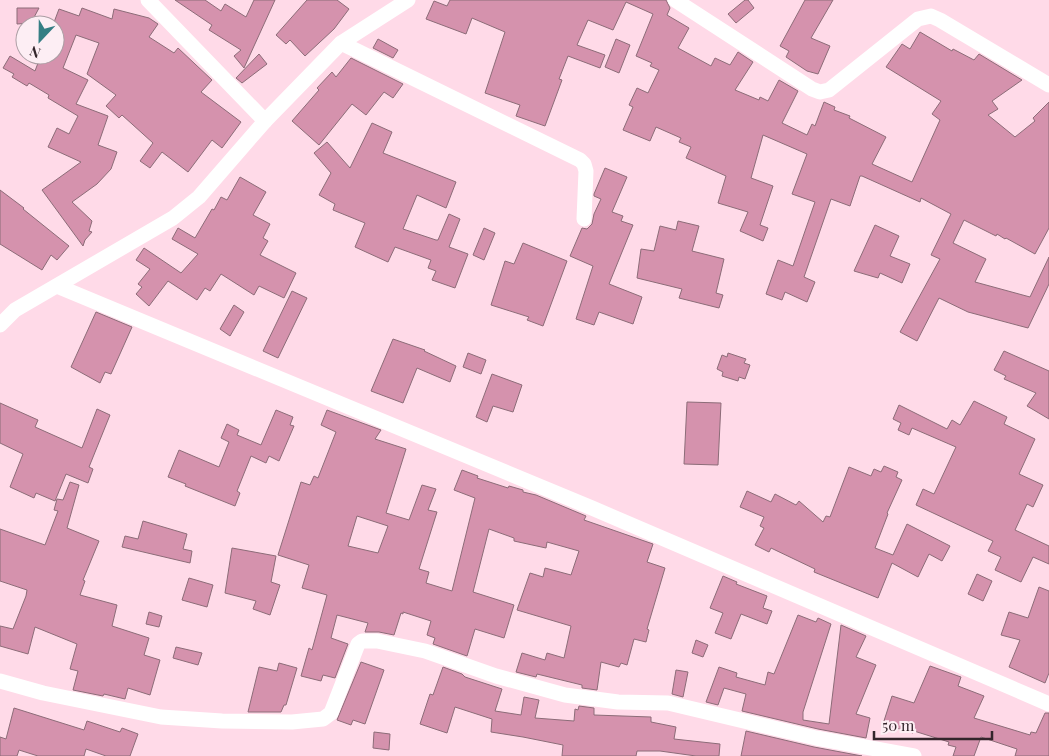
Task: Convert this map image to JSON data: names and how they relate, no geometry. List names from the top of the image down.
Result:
{
  "scale_bar": "50 m",
  "north": "bottom"
}
